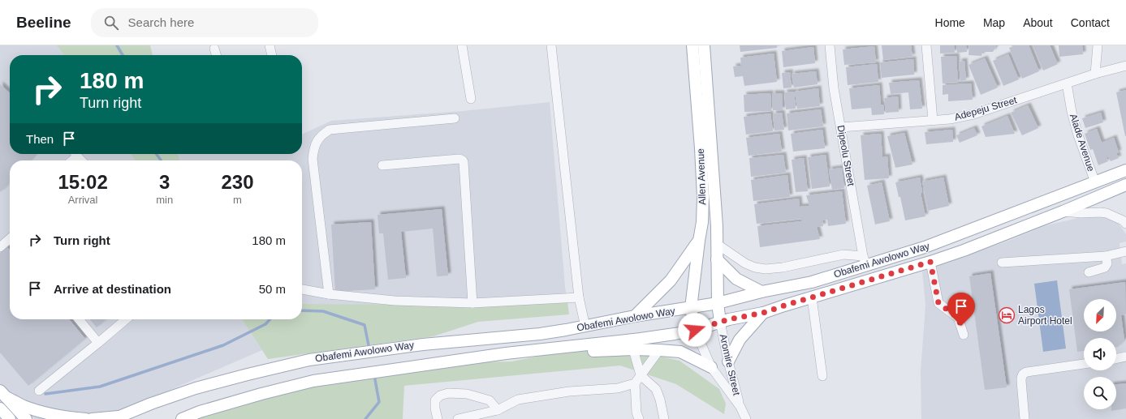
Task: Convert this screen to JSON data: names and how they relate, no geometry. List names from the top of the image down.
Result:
{
  "streets": {
    "main road": ["Allen Avenue", "Obafemi Awolowo Way"],
    "street": [
      "Adepeju Street",
      "Alade Avenue",
      "Dipeolu Street",
      "Aromire Street"
    ]
  },
  "crossings": [
    ["Adepeju Street", "Alade Avenue"],
    ["Adepeju Street", "Dipeolu Street"],
    ["Alade Avenue", "Obafemi Awolowo Way"],
    ["Dipeolu Street", "Obafemi Awolowo Way"],
    ["Allen Avenue", "Obafemi Awolowo Way"],
    ["Allen Avenue", "Aromire Street"],
    ["Obafemi Awolowo Way", "Aromire Street"]
  ],
  "places": {
    "hotel": ["Lagos Airport Hotel"]
  },
  "north": "bottom left",
  "page": {
    "header": "Beeline",
    "search": "Search here",
    "nav": [
      "Home",
      "Map",
      "About",
      "Contact"
    ],
    "turn": ["180 m", "Turn right"],
    "then": "Then",
    "eta": [
      "15:02",
      "Arrival",
      "3",
      "min",
      "230",
      "m"
    ],
    "list": [
      {
        "name": "Turn right",
        "value": "180 m"
      },
      {
        "name": "Arrive at destination",
        "value": "50 m"
      }
    ]
  }
}
